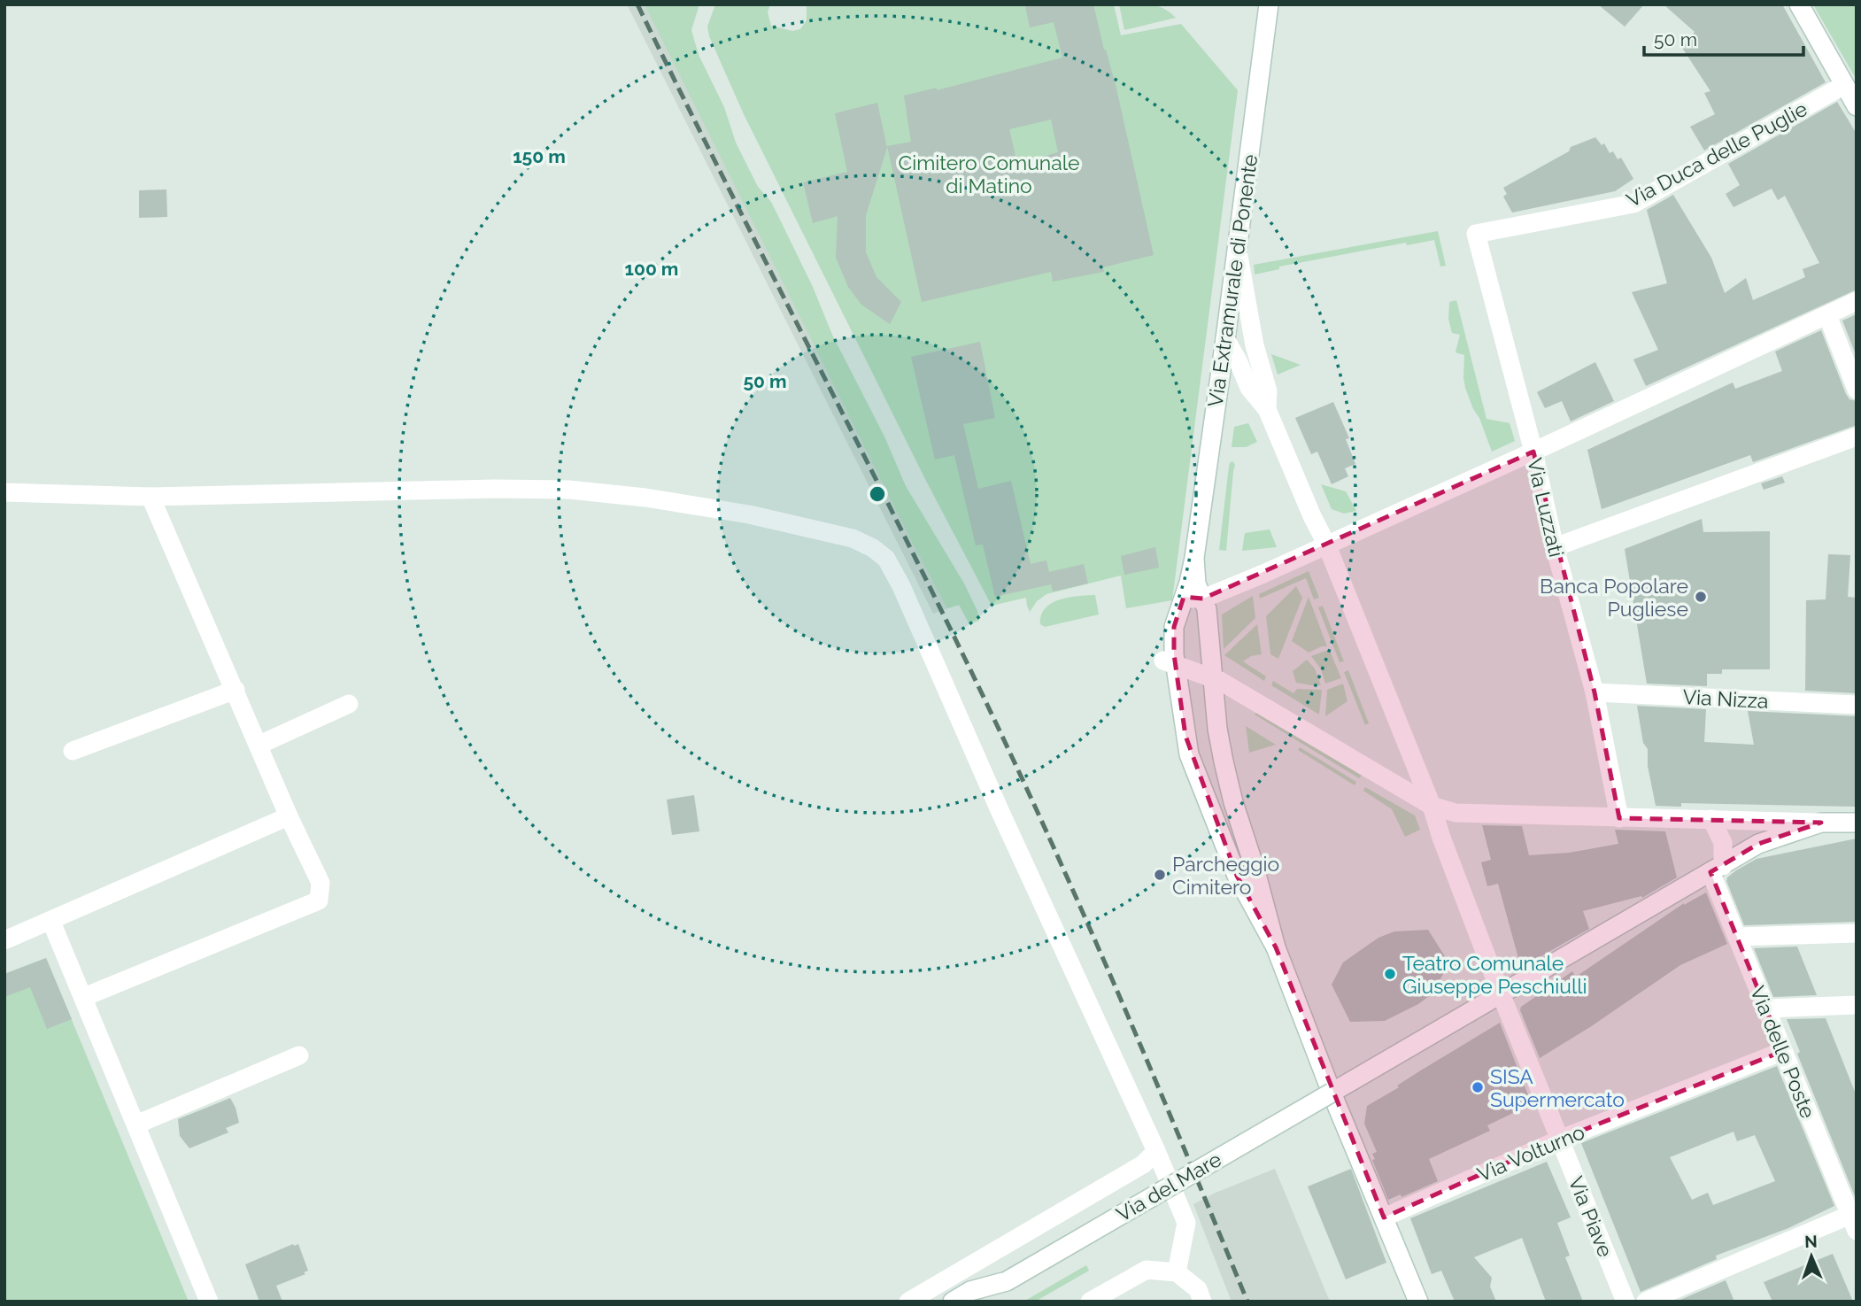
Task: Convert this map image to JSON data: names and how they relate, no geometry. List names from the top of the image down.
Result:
{
  "streets": {
    "street": [
      "Via Duca delle Puglie",
      "Via Extramurale di Ponente",
      "Via Luzzati",
      "Via Nizza",
      "Via delle Poste",
      "Via Volturno",
      "Via del Mare",
      "Via Piave"
    ]
  },
  "crossings": [
    ["Via Duca delle Puglie", "Via Luzzati"],
    ["Via Extramurale di Ponente", "Via Volturno"],
    ["Via Extramurale di Ponente", "Via del Mare"],
    ["Via Luzzati", "Via Nizza"],
    ["Via delle Poste", "Via Volturno"],
    ["Via delle Poste", "Via del Mare"],
    ["Via Volturno", "Via Piave"],
    ["Via del Mare", "Via Piave"]
  ],
  "parks": ["Cimitero Comunale di Matino"],
  "places": [
    "Banca Popolare Pugliese",
    "Parcheggio Cimitero",
    "Teatro Comunale Giuseppe Peschiulli",
    "SISA Supermercato"
  ],
  "scale_bar": "50 m",
  "north": "top",
  "rings": ["150 m", "100 m", "50 m"]
}
